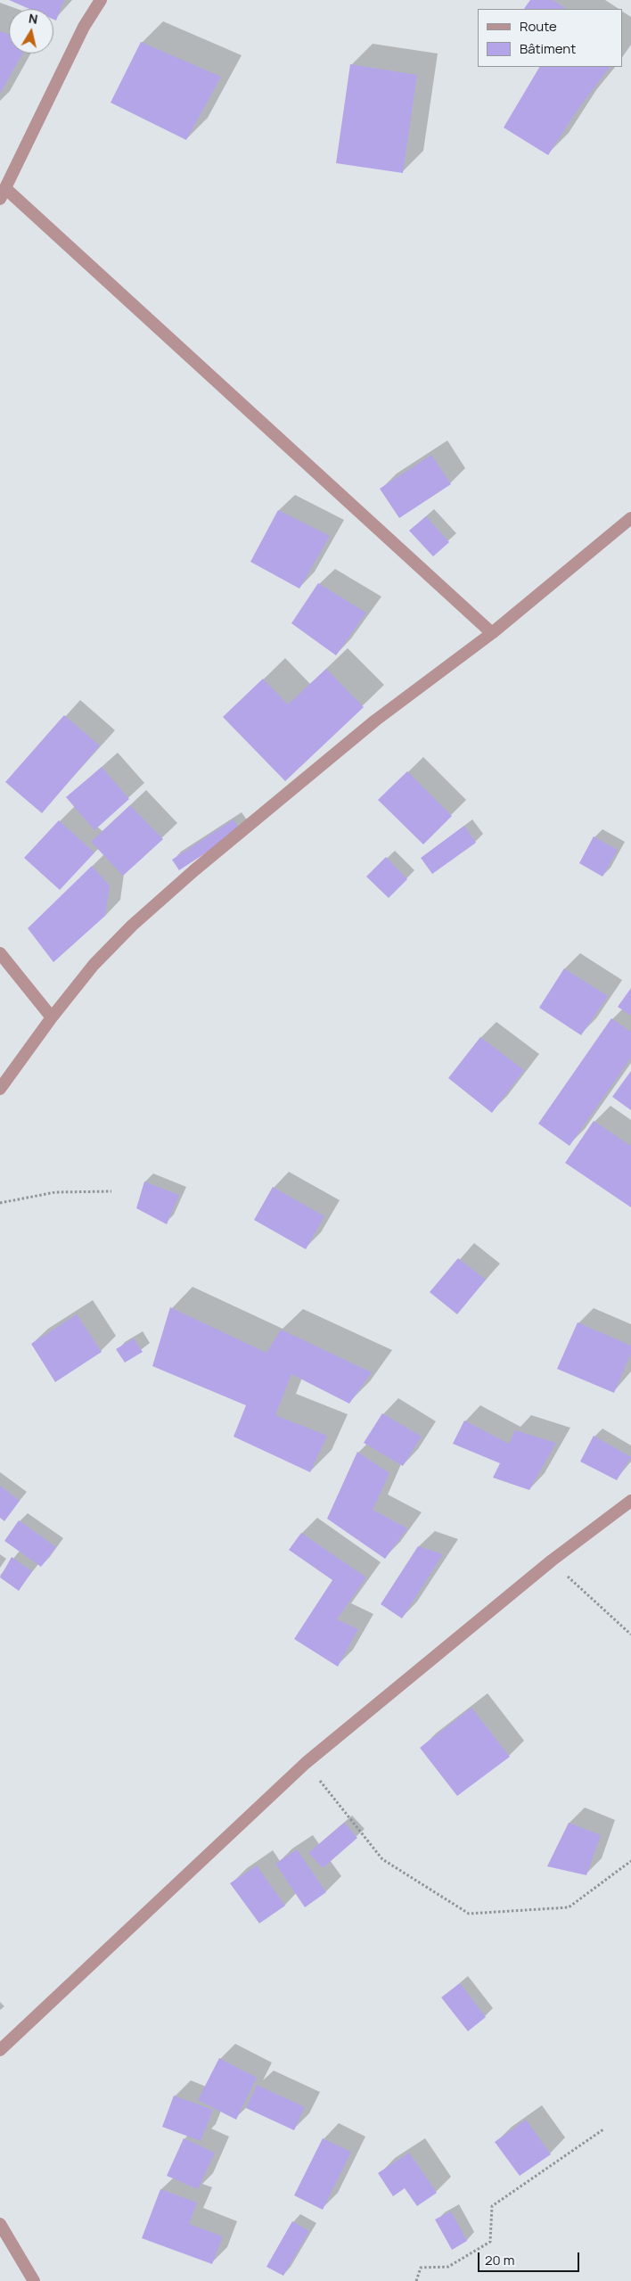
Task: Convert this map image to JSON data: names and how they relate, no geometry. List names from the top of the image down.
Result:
{
  "legend": ["Route", "Bâtiment"],
  "scale_bar": "20 m",
  "north": "top"
}
